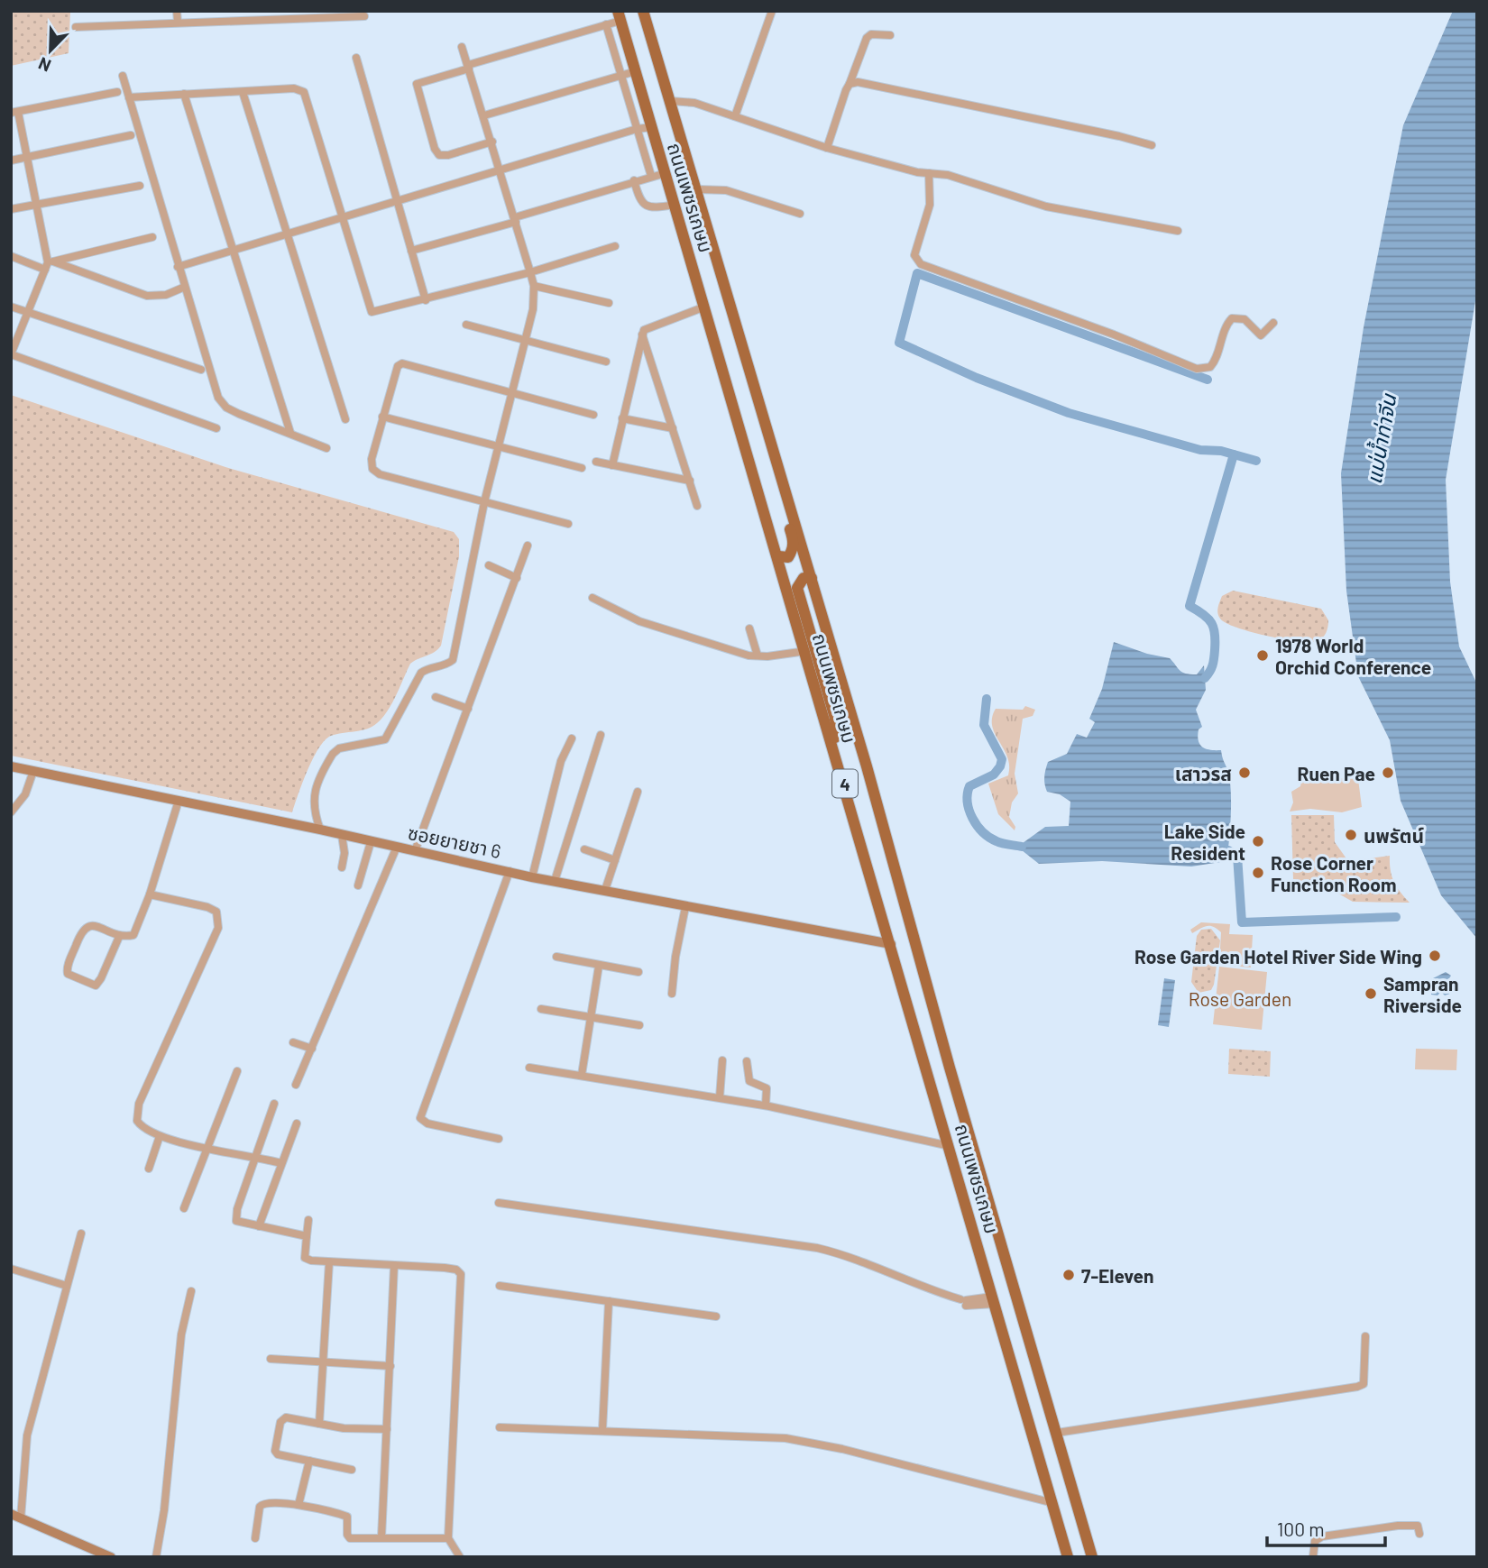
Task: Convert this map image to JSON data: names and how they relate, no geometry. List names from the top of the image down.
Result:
{
  "streets": {
    "main road": ["ถนนเพชรเกษม", "4"],
    "street": ["ซอยยายชา 6"]
  },
  "crossings": [
    ["ถนนเพชรเกษม", "ซอยยายชา 6"]
  ],
  "water": ["แม่น้ำท่าจีน"],
  "parks": ["Rose Garden"],
  "places": [
    "1978 World Orchid Conference",
    "เสาวรส",
    "Ruen Pae",
    "นพรัตน์",
    "Lake Side Resident",
    "Rose Corner Function Room",
    "Rose Garden Hotel River Side Wing",
    "Sampran Riverside",
    "7-Eleven"
  ],
  "scale_bar": "100 m",
  "north": "bottom left"
}
